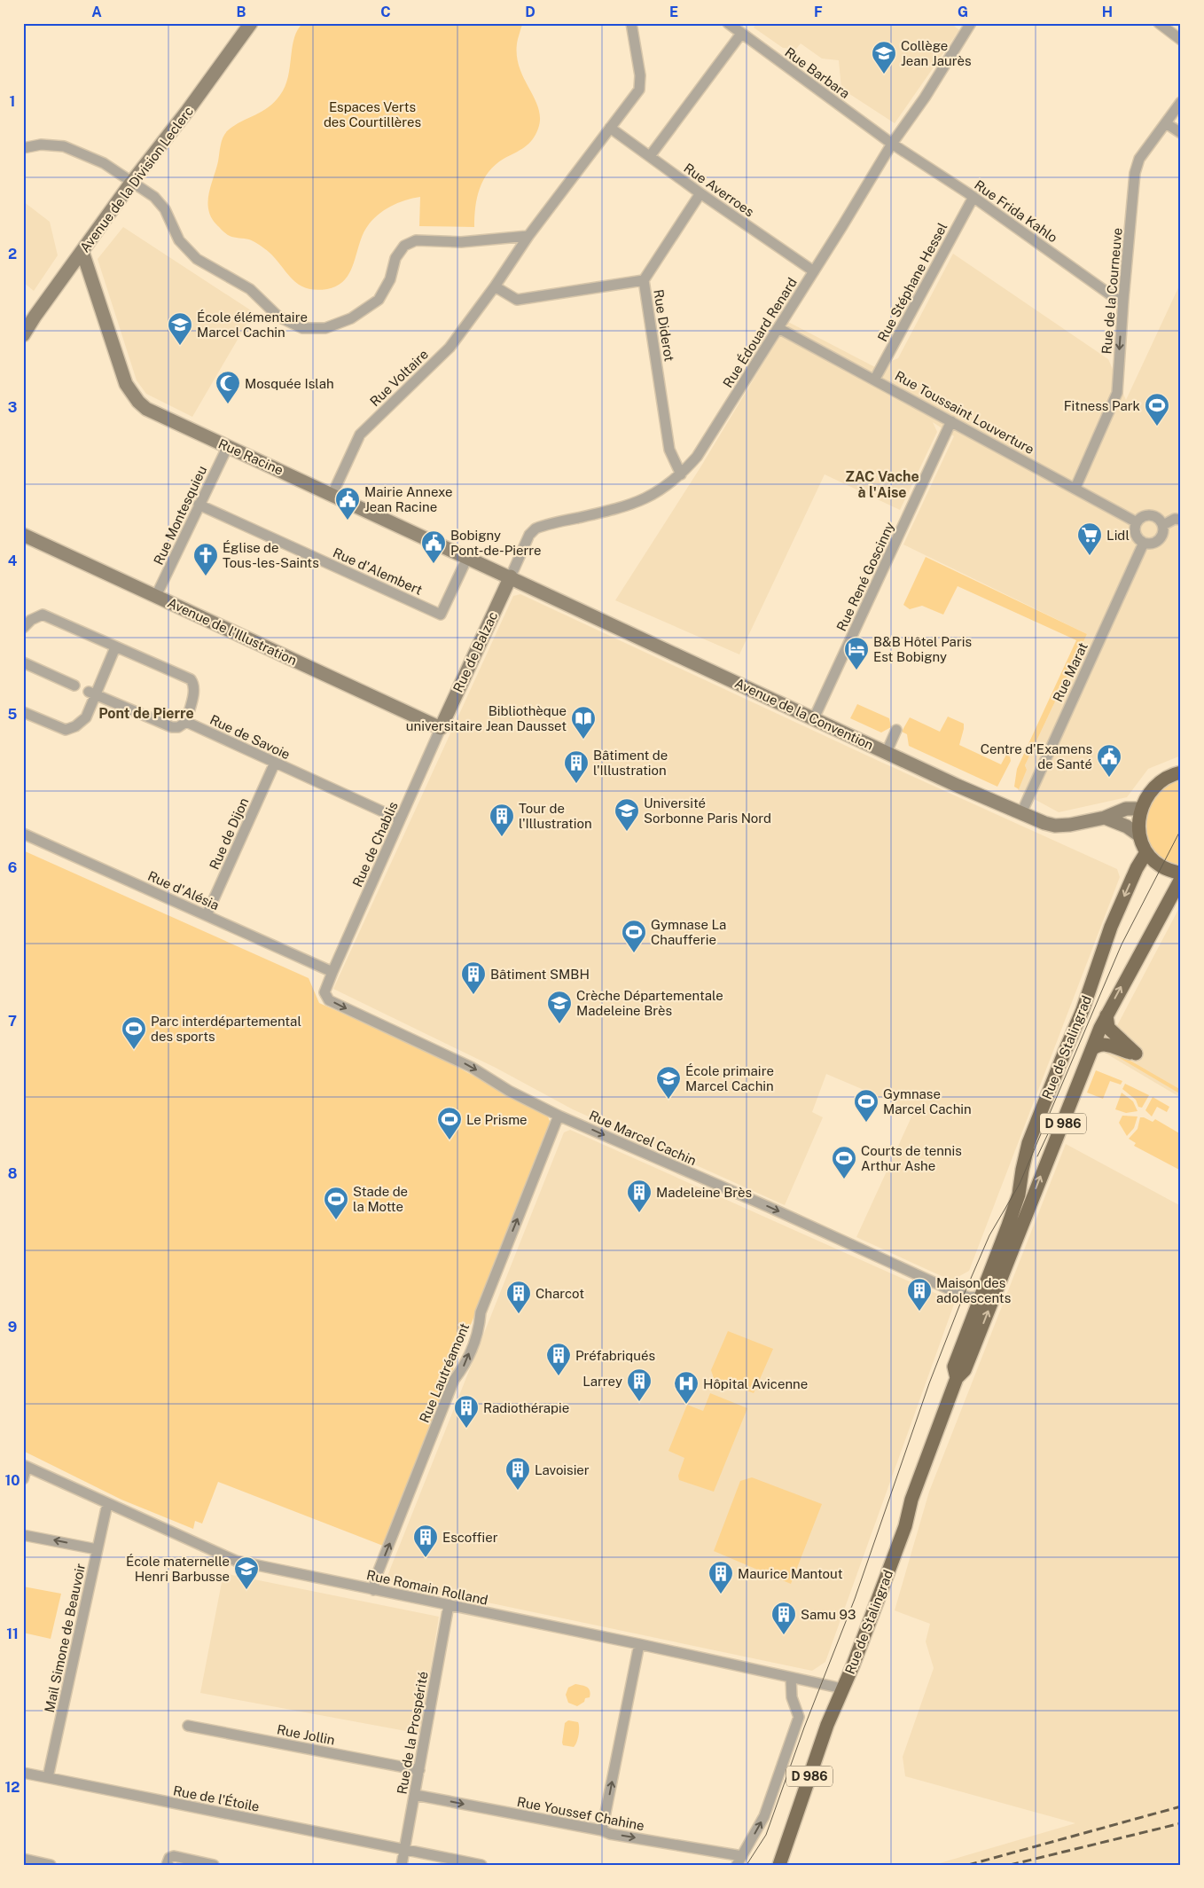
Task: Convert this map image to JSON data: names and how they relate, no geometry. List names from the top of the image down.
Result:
{
  "streets": {
    "main road": ["Rue de Stalingrad", "D 986"],
    "street": [
      "Rue Barbara",
      "Avenue de la Division Leclerc",
      "Rue Averroes",
      "Rue Frida Kahlo",
      "Rue Stéphane Hessel",
      "Rue de la Courneuve",
      "Rue Diderot",
      "Rue Édouard Renard",
      "Rue Voltaire",
      "Rue Toussaint Louverture",
      "Rue Racine",
      "Rue Montesquieu",
      "Rue d'Alembert",
      "Rue René Goscinny",
      "Avenue de l'Illustration",
      "Rue de Balzac",
      "Rue Marat",
      "Avenue de la Convention",
      "Rue de Savoie",
      "Rue de Dijon",
      "Rue de Chablis",
      "Rue d'Alésia",
      "Rue Marcel Cachin",
      "Rue Lautréamont",
      "Rue Romain Rolland",
      "Mail Simone de Beauvoir",
      "Rue de la Prospérité",
      "Rue Jollin",
      "Rue de l'Étoile",
      "Rue Youssef Chahine"
    ]
  },
  "crossings": [
    ["Rue Barbara", "Rue Frida Kahlo"],
    ["Rue Barbara", "Rue Édouard Renard"],
    ["Avenue de la Division Leclerc", "Rue Racine"],
    ["Rue Averroes", "Rue Diderot"],
    ["Rue Averroes", "Rue Édouard Renard"],
    ["Rue Averroes", "Rue Voltaire"],
    ["Rue Frida Kahlo", "Rue Stéphane Hessel"],
    ["Rue Frida Kahlo", "Rue de la Courneuve"],
    ["Rue Frida Kahlo", "Rue Édouard Renard"],
    ["Rue Stéphane Hessel", "Rue Toussaint Louverture"],
    ["Rue de la Courneuve", "Rue Toussaint Louverture"],
    ["Rue Diderot", "Rue Édouard Renard"],
    ["Rue Édouard Renard", "Rue Toussaint Louverture"],
    ["Rue Édouard Renard", "Rue Racine"],
    ["Rue Édouard Renard", "Rue de Balzac"],
    ["Rue Édouard Renard", "Avenue de la Convention"],
    ["Rue Voltaire", "Rue Racine"],
    ["Rue Toussaint Louverture", "Rue René Goscinny"],
    ["Rue Toussaint Louverture", "Rue Marat"],
    ["Rue Racine", "Rue Montesquieu"],
    ["Rue Racine", "Rue d'Alembert"],
    ["Rue Racine", "Rue de Balzac"],
    ["Rue Racine", "Avenue de la Convention"],
    ["Rue Montesquieu", "Rue d'Alembert"],
    ["Rue Montesquieu", "Avenue de l'Illustration"],
    ["Rue René Goscinny", "Avenue de la Convention"],
    ["Avenue de l'Illustration", "Rue de Balzac"],
    ["Avenue de l'Illustration", "Rue de Chablis"],
    ["Rue de Balzac", "Avenue de la Convention"],
    ["Rue de Balzac", "Rue de Chablis"],
    ["Rue Marat", "Avenue de la Convention"],
    ["Rue de Savoie", "Rue de Dijon"],
    ["Rue de Savoie", "Rue de Chablis"],
    ["Rue de Dijon", "Rue d'Alésia"],
    ["Rue de Chablis", "Rue d'Alésia"],
    ["Rue de Chablis", "Rue Marcel Cachin"],
    ["Rue d'Alésia", "Rue Marcel Cachin"],
    ["Rue de Stalingrad", "Rue Marcel Cachin"],
    ["Rue de Stalingrad", "Rue Romain Rolland"],
    ["Rue Marcel Cachin", "Rue Lautréamont"],
    ["Rue Lautréamont", "Rue Romain Rolland"],
    ["Rue Romain Rolland", "Mail Simone de Beauvoir"],
    ["Rue Romain Rolland", "Rue de la Prospérité"],
    ["Mail Simone de Beauvoir", "Rue de l'Étoile"],
    ["Rue de la Prospérité", "Rue Jollin"],
    ["Rue de la Prospérité", "Rue de l'Étoile"],
    ["Rue de la Prospérité", "Rue Youssef Chahine"]
  ],
  "one_way": [
    "Rue de la Courneuve",
    "Rue Marcel Cachin",
    "Rue Lautréamont",
    "Rue Youssef Chahine"
  ],
  "districts": ["ZAC Vache à l'Aise", "Pont de Pierre"],
  "parks": ["Espaces Verts des Courtillères"],
  "places": {
    "school or university": [
      "Collège Jean Jaurès",
      "École élémentaire Marcel Cachin",
      "Université Sorbonne Paris Nord",
      "Crèche Départementale Madeleine Brès",
      "École primaire Marcel Cachin",
      "École maternelle Henri Barbusse"
    ],
    "mosque": ["Mosquée Islah"],
    "sports": [
      "Fitness Park",
      "Gymnase La Chaufferie",
      "Parc interdépartemental des sports",
      "Gymnase Marcel Cachin",
      "Le Prisme",
      "Courts de tennis Arthur Ashe",
      "Stade de la Motte"
    ],
    "public building": ["Mairie Annexe Jean Racine", "Bobigny Pont-de-Pierre", "Centre d'Examens de Santé"],
    "supermarket": ["Lidl"],
    "church": ["Église de Tous-les-Saints"],
    "hotel": ["B&B Hôtel Paris Est Bobigny"],
    "library": ["Bibliothèque universitaire Jean Dausset"],
    "building": [
      "Bâtiment de l'Illustration",
      "Tour de l'Illustration",
      "Bâtiment SMBH",
      "Madeleine Brès",
      "Maison des adolescents",
      "Charcot",
      "Préfabriqués",
      "Larrey",
      "Radiothérapie",
      "Lavoisier",
      "Escoffier",
      "Maurice Mantout",
      "Samu 93"
    ],
    "hospital": ["Hôpital Avicenne"]
  },
  "grid": {
    "columns": [
      "A",
      "B",
      "C",
      "D",
      "E",
      "F",
      "G",
      "H"
    ],
    "rows": [
      "1",
      "2",
      "3",
      "4",
      "5",
      "6",
      "7",
      "8",
      "9",
      "10",
      "11",
      "12"
    ]
  }
}
